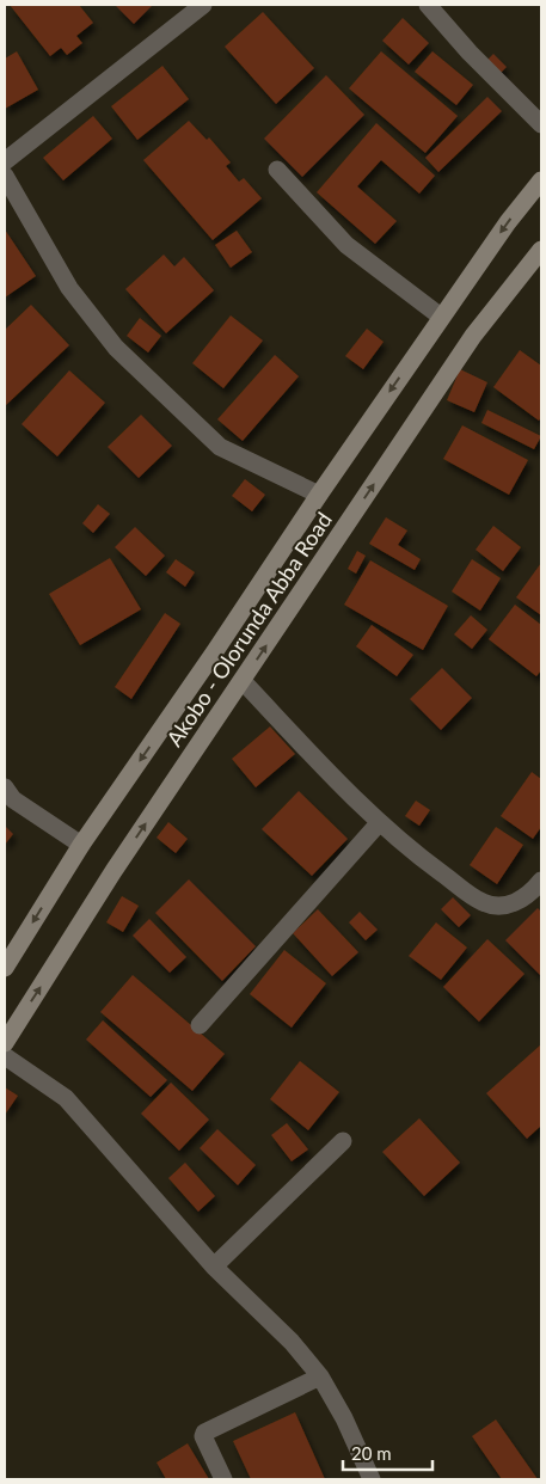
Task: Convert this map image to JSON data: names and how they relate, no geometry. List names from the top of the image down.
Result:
{
  "streets": {
    "main road": ["Akobo - Olorunda Abba Road"]
  },
  "scale_bar": "20 m"
}
